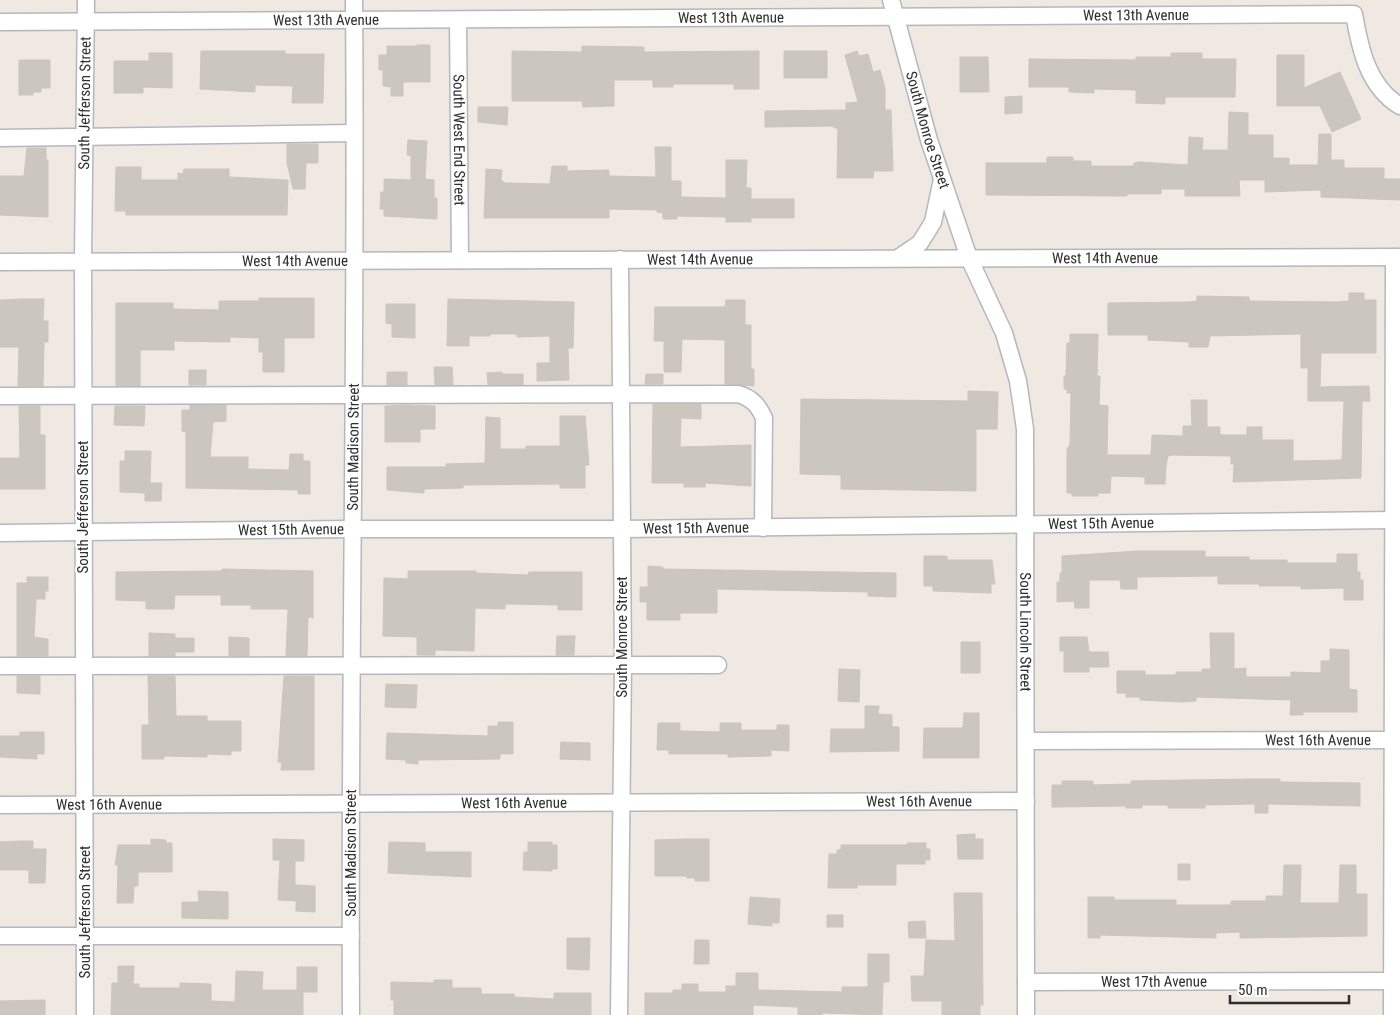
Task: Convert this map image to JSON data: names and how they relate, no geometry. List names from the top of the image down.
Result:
{
  "streets": {
    "street": [
      "West 13th Avenue",
      "South Jefferson Street",
      "South Monroe Street",
      "South West End Street",
      "West 14th Avenue",
      "South Madison Street",
      "West 15th Avenue",
      "South Lincoln Street",
      "West 16th Avenue",
      "West 17th Avenue"
    ]
  },
  "crossings": [
    ["West 13th Avenue", "South Jefferson Street"],
    ["West 13th Avenue", "South Monroe Street"],
    ["West 13th Avenue", "South West End Street"],
    ["West 13th Avenue", "South Madison Street"],
    ["South Jefferson Street", "West 14th Avenue"],
    ["South Jefferson Street", "West 15th Avenue"],
    ["South Jefferson Street", "West 16th Avenue"],
    ["South Monroe Street", "West 14th Avenue"],
    ["South Monroe Street", "West 15th Avenue"],
    ["South Monroe Street", "South Lincoln Street"],
    ["South Monroe Street", "West 16th Avenue"],
    ["South West End Street", "West 14th Avenue"],
    ["West 14th Avenue", "South Madison Street"],
    ["West 14th Avenue", "South Lincoln Street"],
    ["South Madison Street", "West 15th Avenue"],
    ["South Madison Street", "West 16th Avenue"],
    ["West 15th Avenue", "South Lincoln Street"],
    ["South Lincoln Street", "West 16th Avenue"],
    ["South Lincoln Street", "West 17th Avenue"]
  ],
  "scale_bar": "50 m"
}
